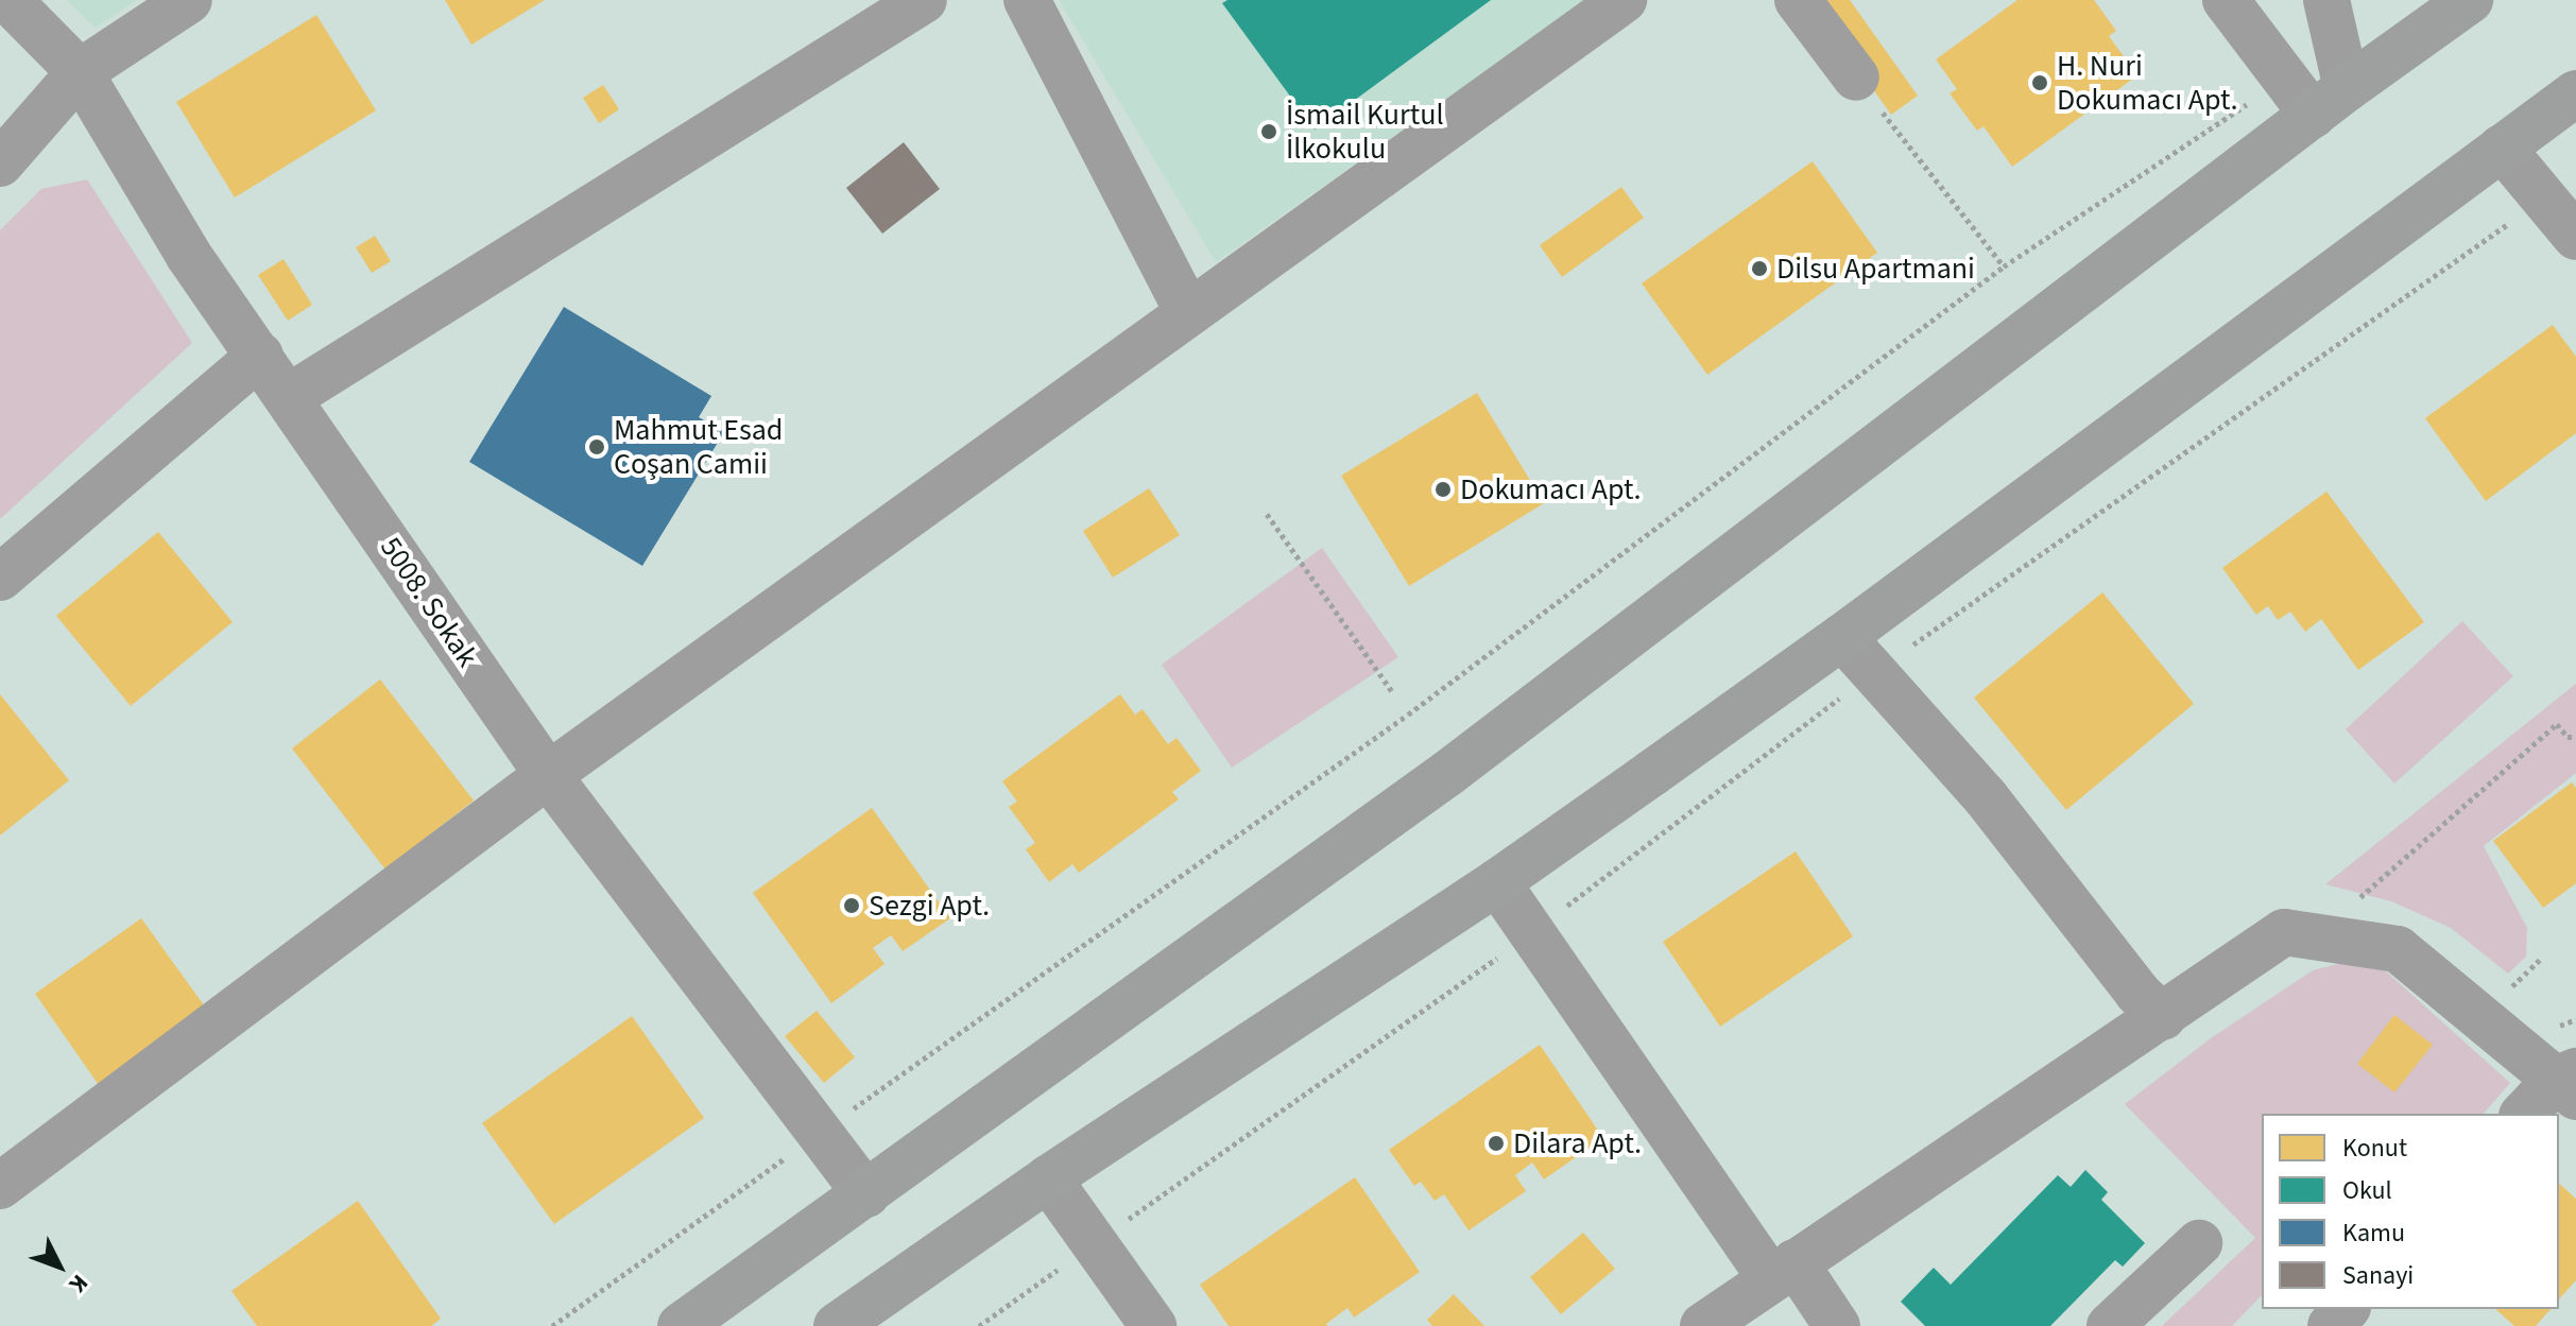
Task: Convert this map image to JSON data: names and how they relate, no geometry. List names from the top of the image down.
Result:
{
  "streets": {
    "street": ["5008. Sokak"]
  },
  "places": [
    "H. Nuri Dokumacı Apt.",
    "İsmail Kurtul İlkokulu",
    "Dilsu Apartmani",
    "Mahmut Esad Coşan Camii",
    "Dokumacı Apt.",
    "Sezgi Apt.",
    "Dilara Apt."
  ],
  "legend": [
    "Konut",
    "Okul",
    "Kamu",
    "Sanayi"
  ],
  "north": "bottom right"
}
